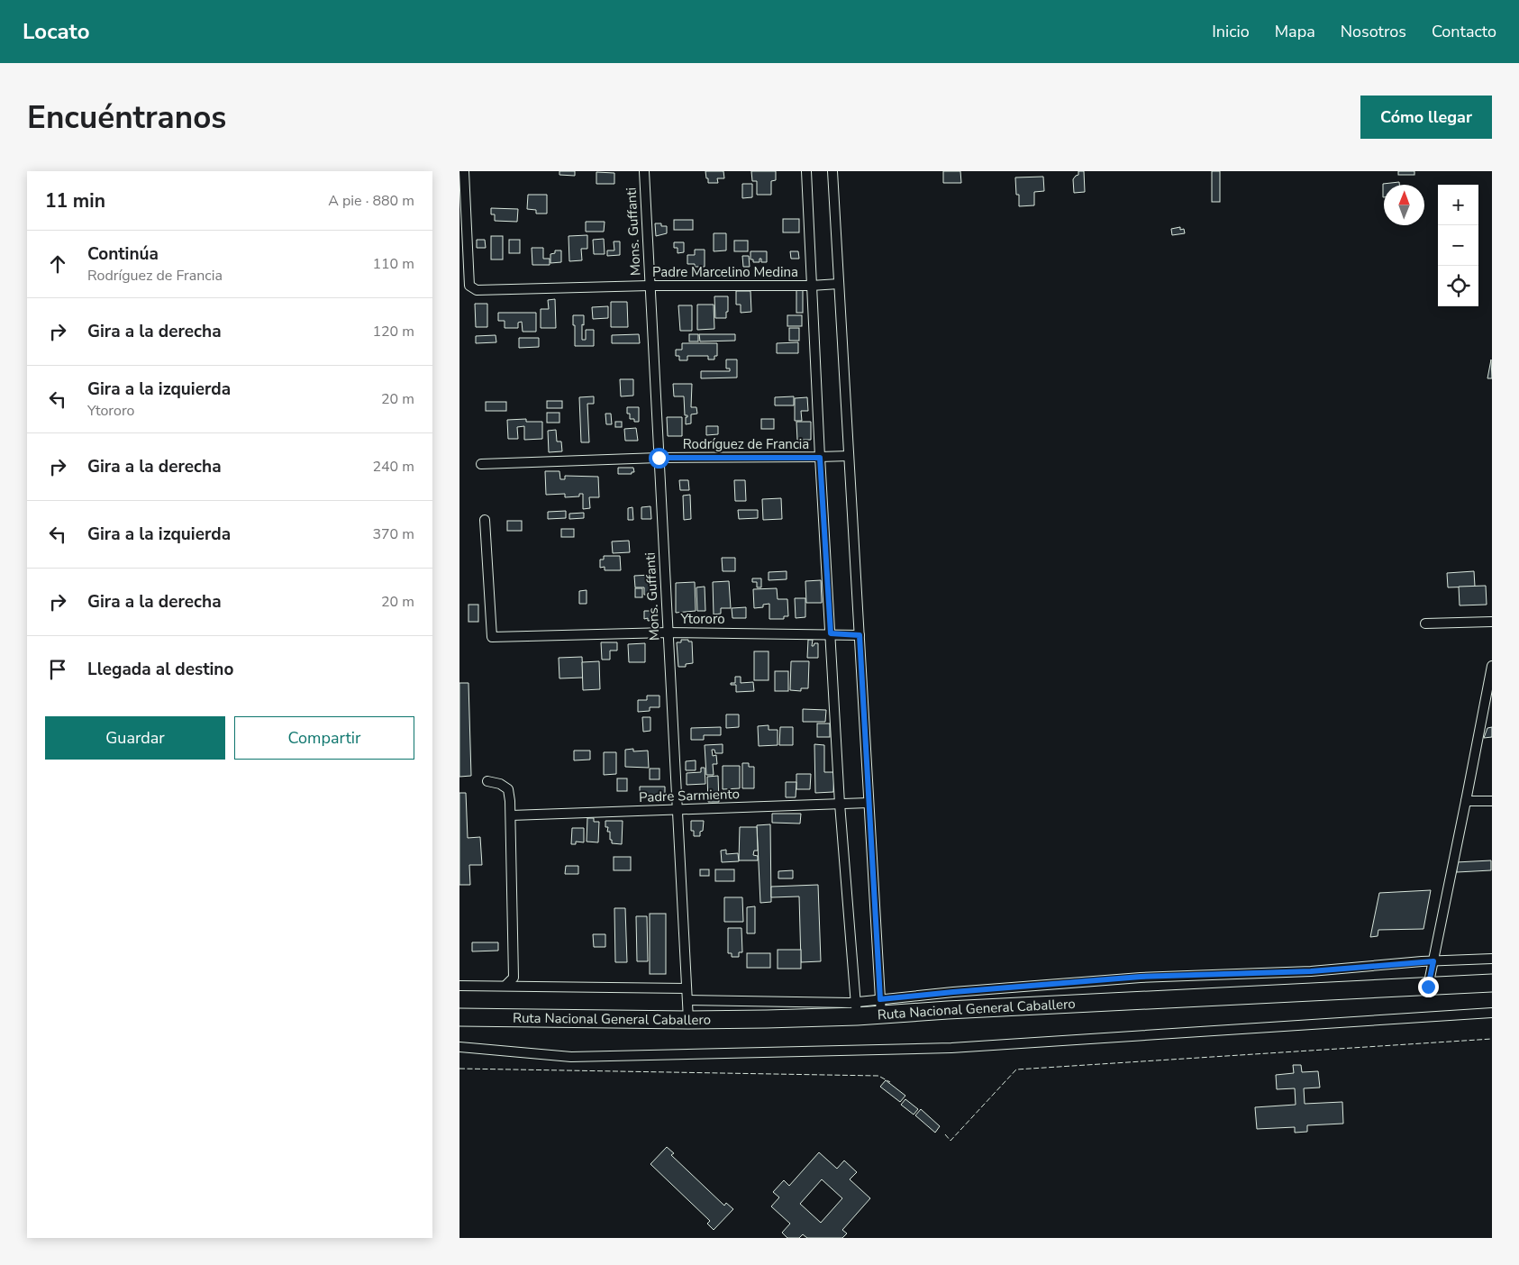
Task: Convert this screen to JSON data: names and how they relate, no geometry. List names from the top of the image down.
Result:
{
  "streets": {
    "highway": ["Ruta Nacional General Caballero"],
    "street": [
      "Mons. Guffanti",
      "Padre Marcelino Medina",
      "Rodríguez de Francia",
      "Ytororo",
      "Padre Sarmiento"
    ]
  },
  "crossings": [
    ["Mons. Guffanti", "Padre Marcelino Medina"],
    ["Mons. Guffanti", "Rodríguez de Francia"],
    ["Mons. Guffanti", "Ytororo"],
    ["Mons. Guffanti", "Padre Sarmiento"],
    ["Mons. Guffanti", "Ruta Nacional General Caballero"]
  ],
  "north": "top",
  "page": {
    "header": "Locato",
    "nav": [
      "Inicio",
      "Mapa",
      "Nosotros",
      "Contacto"
    ],
    "buttons": [
      "Cómo llegar",
      ["Guardar", "Compartir"]
    ],
    "title": "Encuéntranos",
    "heading": ["11 min", "A pie · 880 m"],
    "map_buttons": ["+", "−"],
    "list": [
      ["Continúa", "Rodríguez de Francia", "110 m"],
      ["Gira a la derecha", "120 m"],
      ["Gira a la izquierda", "Ytororo", "20 m"],
      ["Gira a la derecha", "240 m"],
      ["Gira a la izquierda", "370 m"],
      ["Gira a la derecha", "20 m"],
      "Llegada al destino"
    ]
  }
}
